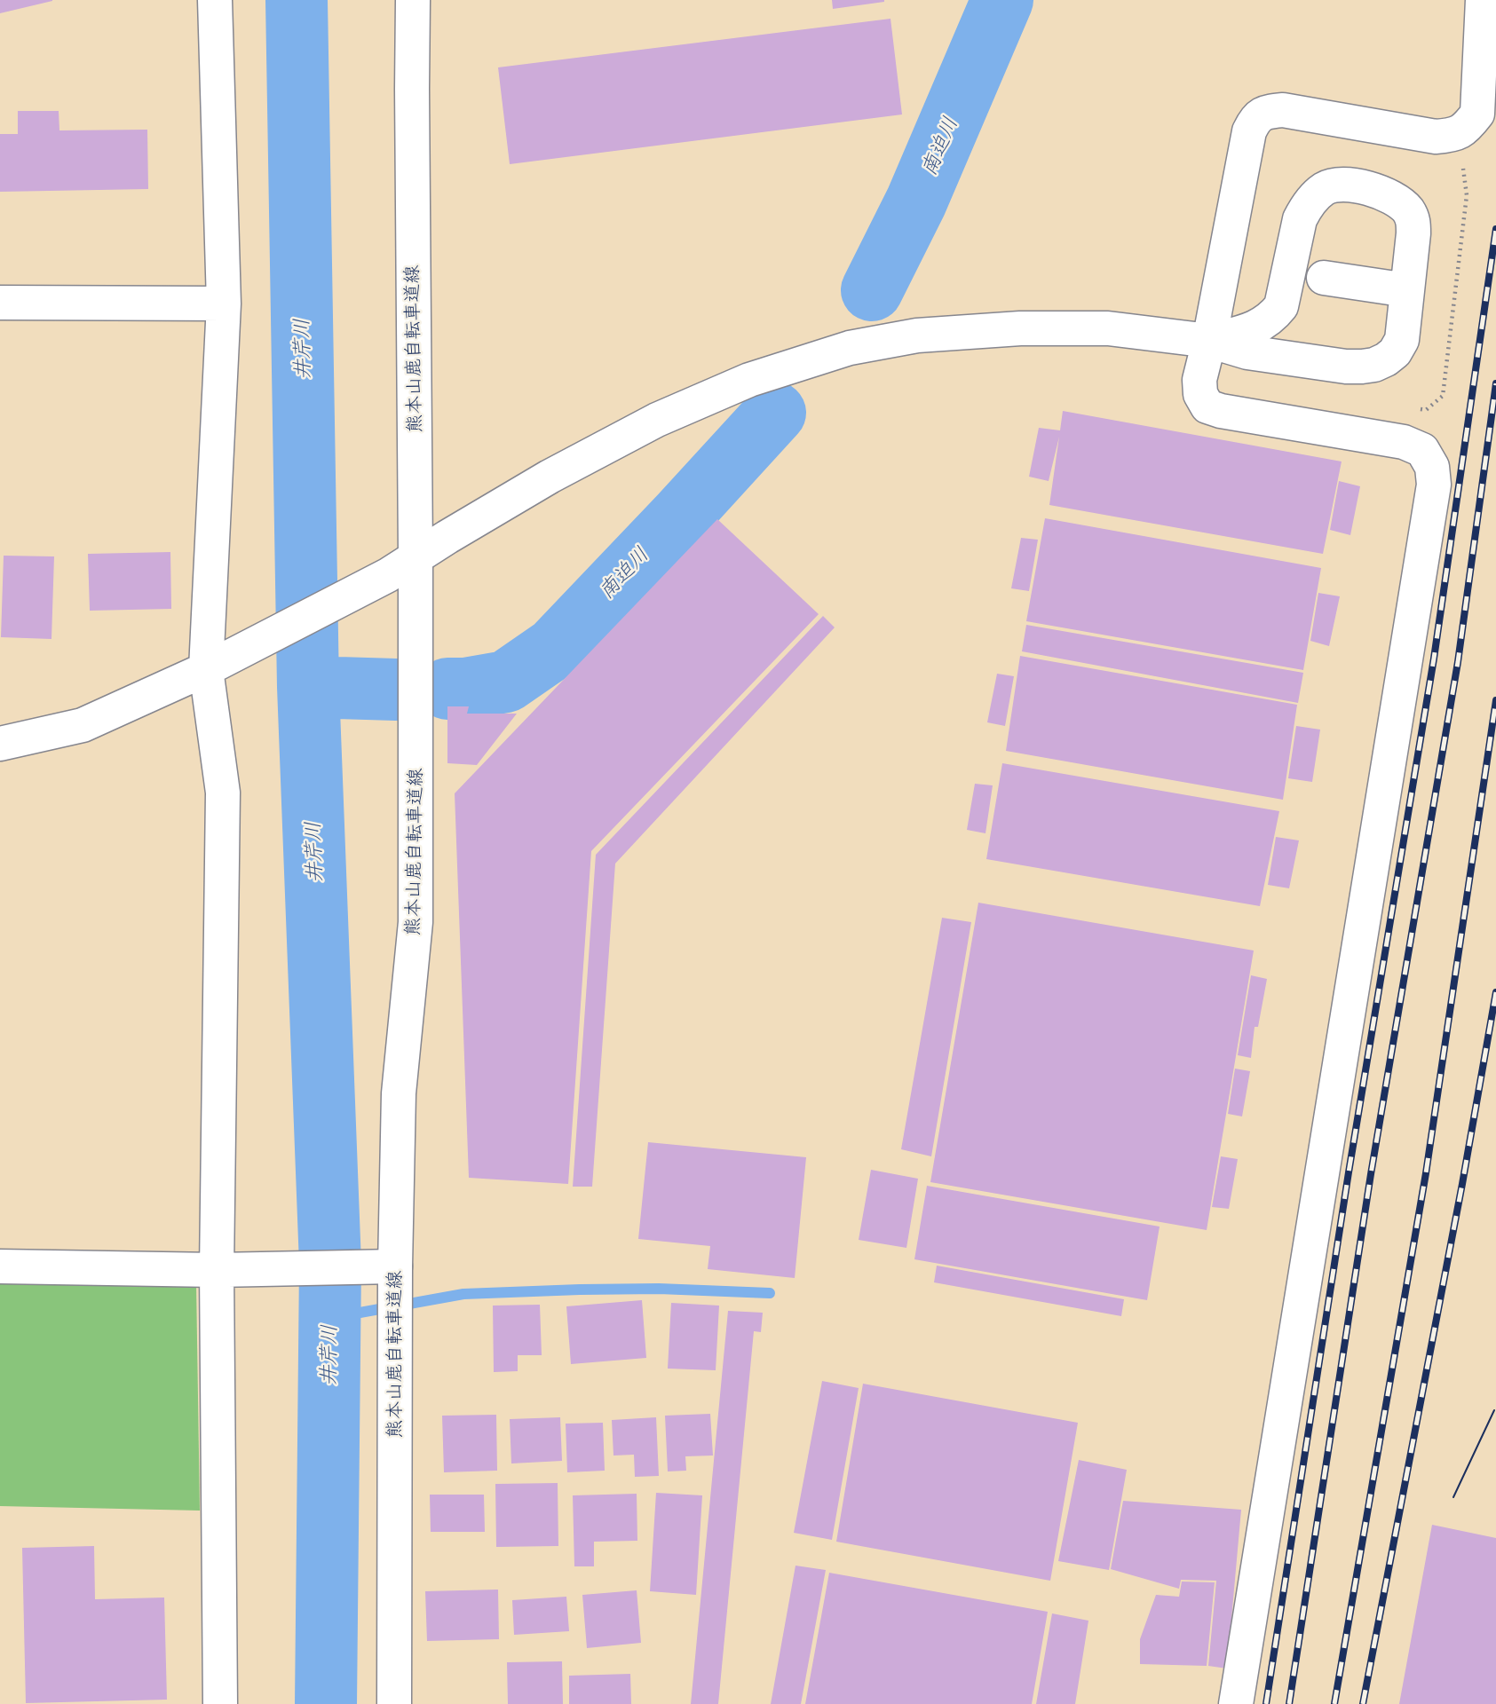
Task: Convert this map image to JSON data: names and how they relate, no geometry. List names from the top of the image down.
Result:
{
  "streets": {
    "street": ["熊本山鹿自転車道線"]
  },
  "water": ["南迫川", "井芹川"]
}
